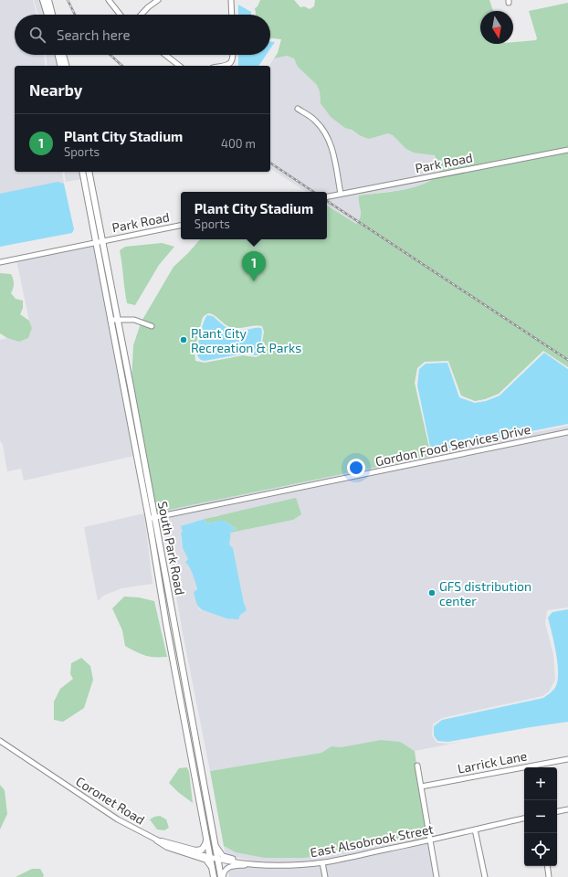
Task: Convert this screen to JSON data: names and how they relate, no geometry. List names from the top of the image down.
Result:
{
  "streets": {
    "main road": ["South Park Road"],
    "street": [
      "Park Road",
      "Gordon Food Services Drive",
      "Larrick Lane",
      "Coronet Road",
      "East Alsobrook Street"
    ]
  },
  "crossings": [
    ["Park Road", "South Park Road"],
    ["Gordon Food Services Drive", "South Park Road"],
    ["South Park Road", "Coronet Road"],
    ["South Park Road", "East Alsobrook Street"],
    ["Coronet Road", "East Alsobrook Street"]
  ],
  "places": ["Plant City Recreation & Parks", "GFS distribution center"],
  "north": "bottom",
  "page": {
    "search": "Search here",
    "heading": "Nearby",
    "list": [
      {
        "mark": "1",
        "name": "Plant City Stadium",
        "note": "Sports",
        "value": "400 m"
      }
    ],
    "popup": ["Plant City Stadium", "Sports"],
    "pins": "1",
    "map_buttons": ["+", "−"]
  }
}
